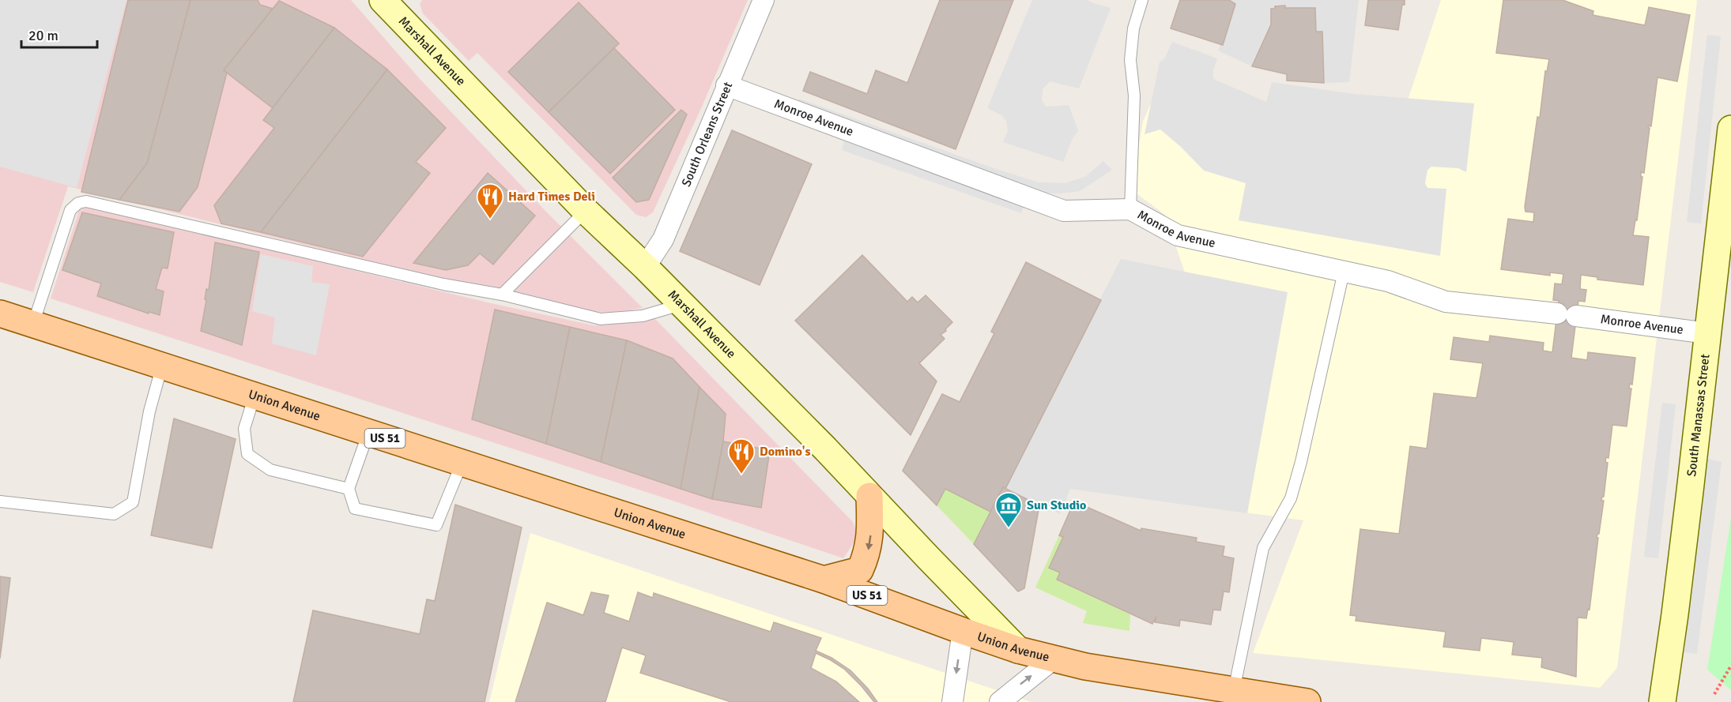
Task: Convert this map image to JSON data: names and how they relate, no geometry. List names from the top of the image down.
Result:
{
  "streets": {
    "main road": ["Union Avenue", "US 51"],
    "street": [
      "Marshall Avenue",
      "Monroe Avenue",
      "South Orleans Street",
      "South Manassas Street"
    ]
  },
  "crossings": [
    ["Marshall Avenue", "South Orleans Street"],
    ["Marshall Avenue", "Union Avenue"],
    ["Monroe Avenue", "South Orleans Street"],
    ["Monroe Avenue", "South Manassas Street"]
  ],
  "places": {
    "restaurant": ["Hard Times Deli", "Domino's"],
    "museum": ["Sun Studio"]
  },
  "scale_bar": "20 m"
}
